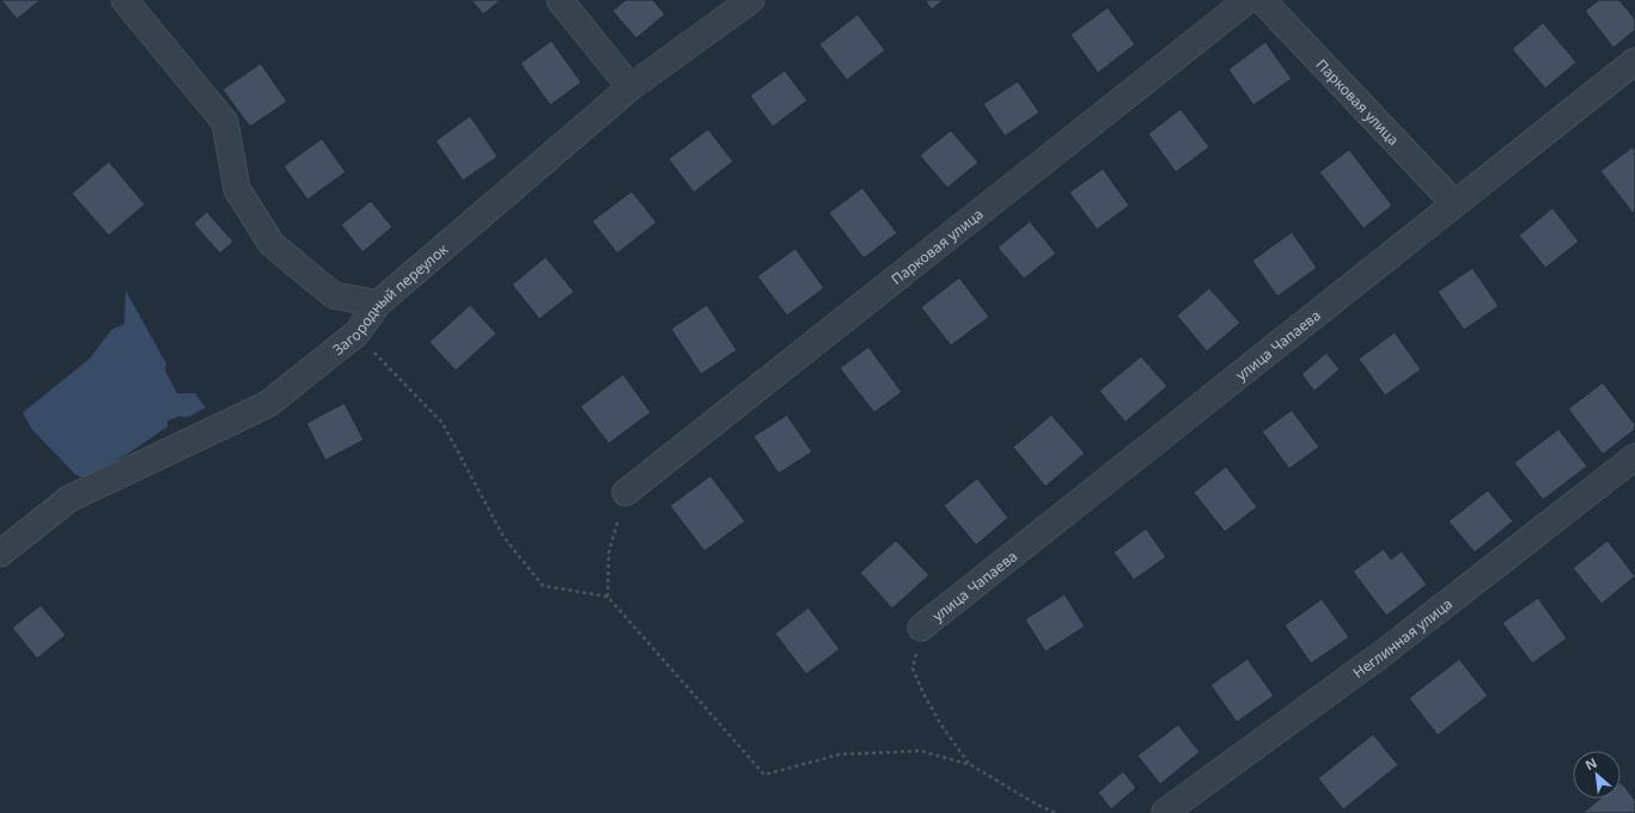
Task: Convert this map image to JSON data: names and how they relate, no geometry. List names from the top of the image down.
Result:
{
  "streets": {
    "street": [
      "Парковая улица",
      "Загородный переулок",
      "улица Чапаева",
      "Неглинная улица"
    ]
  },
  "crossings": [
    ["Парковая улица", "улица Чапаева"]
  ],
  "north": "top left"
}
